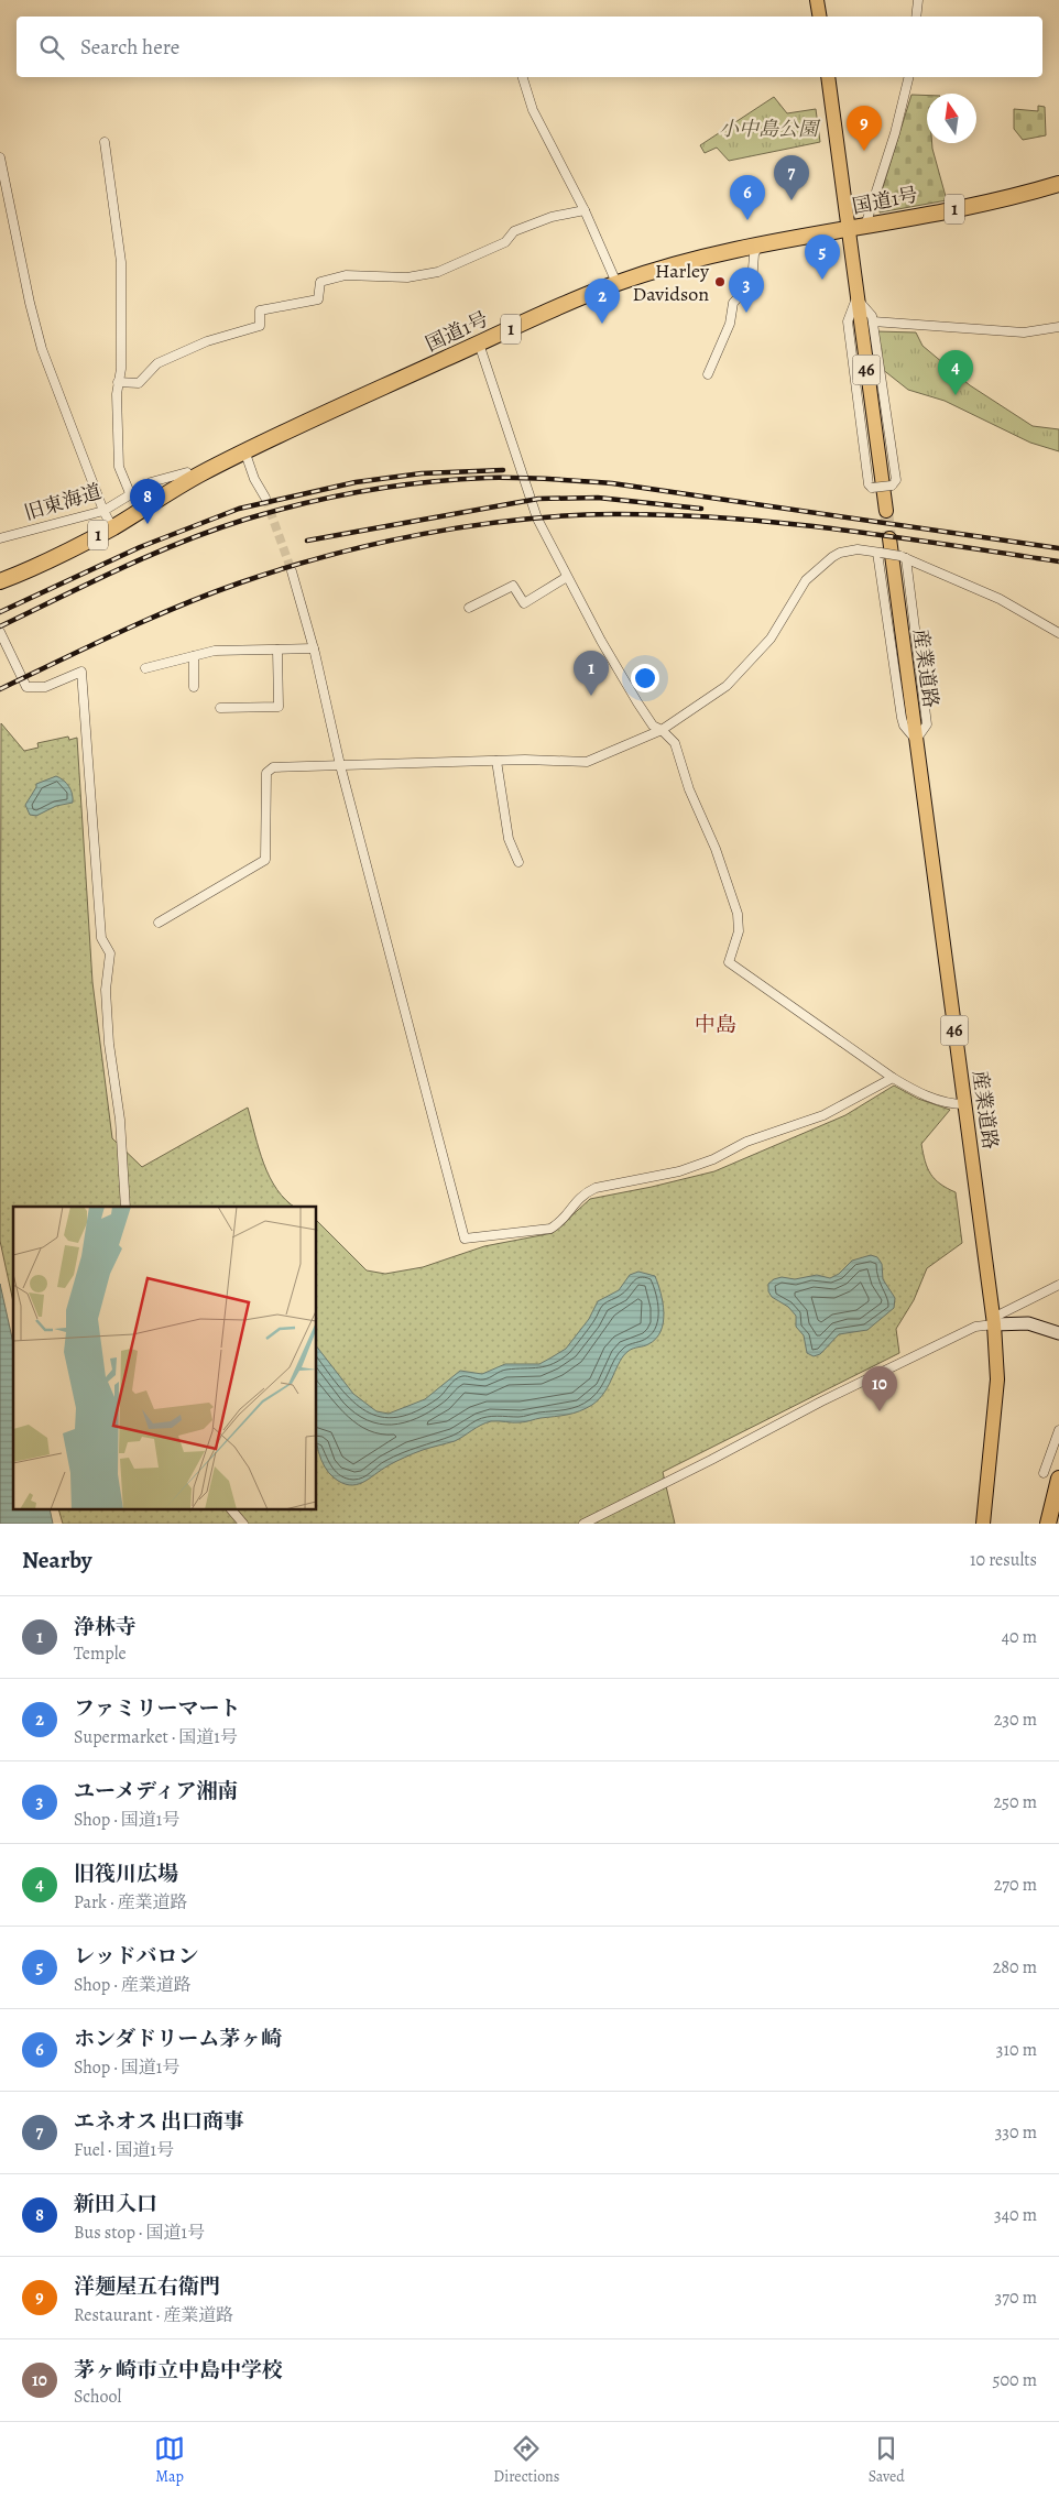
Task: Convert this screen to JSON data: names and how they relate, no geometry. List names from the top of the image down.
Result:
{
  "streets": {
    "highway": ["国道1号", "1"],
    "main road": ["46", "産業道路"],
    "street": ["旧東海道"]
  },
  "crossings": [
    ["国道1号", "46"],
    ["国道1号", "旧東海道"]
  ],
  "districts": ["中島"],
  "parks": ["小中島公園"],
  "places": ["Harley Davidson"],
  "north": "top",
  "page": {
    "search": "Search here",
    "pins": [
      "9",
      "7",
      "6",
      "5",
      "3",
      "2",
      "4",
      "8",
      "1",
      "10"
    ],
    "heading": ["Nearby", "10 results"],
    "list": [
      {
        "mark": "1",
        "name": "浄林寺",
        "note": "Temple",
        "value": "40 m"
      },
      {
        "mark": "2",
        "name": "ファミリーマート",
        "note": "Supermarket · 国道1号",
        "value": "230 m"
      },
      {
        "mark": "3",
        "name": "ユーメディア湘南",
        "note": "Shop · 国道1号",
        "value": "250 m"
      },
      {
        "mark": "4",
        "name": "旧筏川広場",
        "note": "Park · 産業道路",
        "value": "270 m"
      },
      {
        "mark": "5",
        "name": "レッドバロン",
        "note": "Shop · 産業道路",
        "value": "280 m"
      },
      {
        "mark": "6",
        "name": "ホンダドリーム茅ヶ崎",
        "note": "Shop · 国道1号",
        "value": "310 m"
      },
      {
        "mark": "7",
        "name": "エネオス 出口商事",
        "note": "Fuel · 国道1号",
        "value": "330 m"
      },
      {
        "mark": "8",
        "name": "新田入口",
        "note": "Bus stop · 国道1号",
        "value": "340 m"
      },
      {
        "mark": "9",
        "name": "洋麺屋五右衛門",
        "note": "Restaurant · 産業道路",
        "value": "370 m"
      },
      {
        "mark": "10",
        "name": "茅ヶ崎市立中島中学校",
        "note": "School",
        "value": "500 m"
      }
    ],
    "nav": ["Map", "Directions", "Saved"]
  }
}
